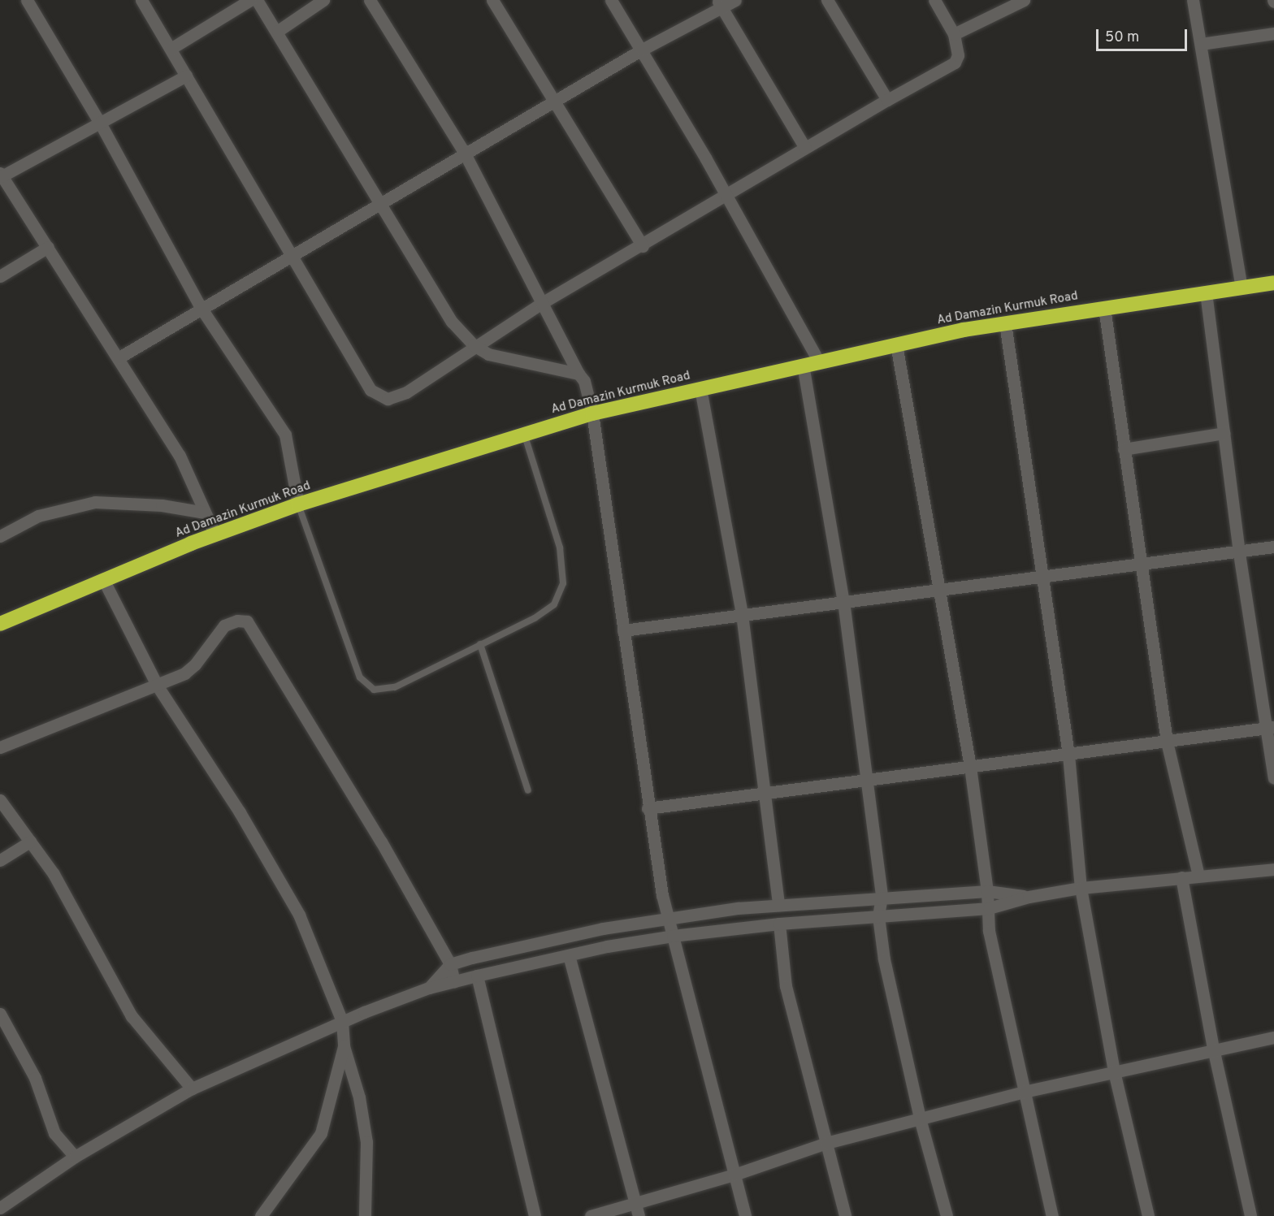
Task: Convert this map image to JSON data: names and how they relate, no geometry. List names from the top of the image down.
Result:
{
  "streets": {
    "highway": ["Ad Damazin Kurmuk Road"]
  },
  "scale_bar": "50 m"
}
